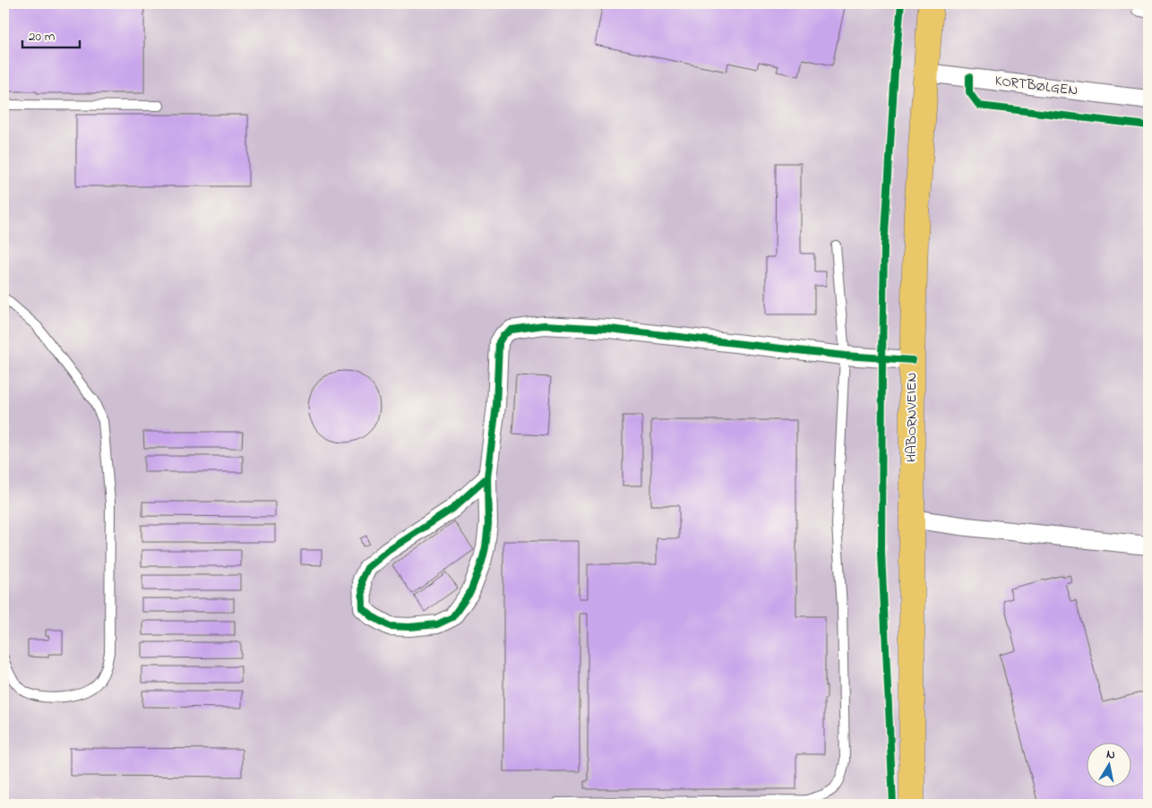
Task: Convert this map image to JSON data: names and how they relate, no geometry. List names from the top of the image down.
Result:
{
  "streets": {
    "highway": ["HABORNVEIEN"],
    "street": ["KORTBØLGEN"]
  },
  "crossings": [
    ["KORTBØLGEN", "HABORNVEIEN"]
  ],
  "scale_bar": "20 m",
  "north": "top"
}
